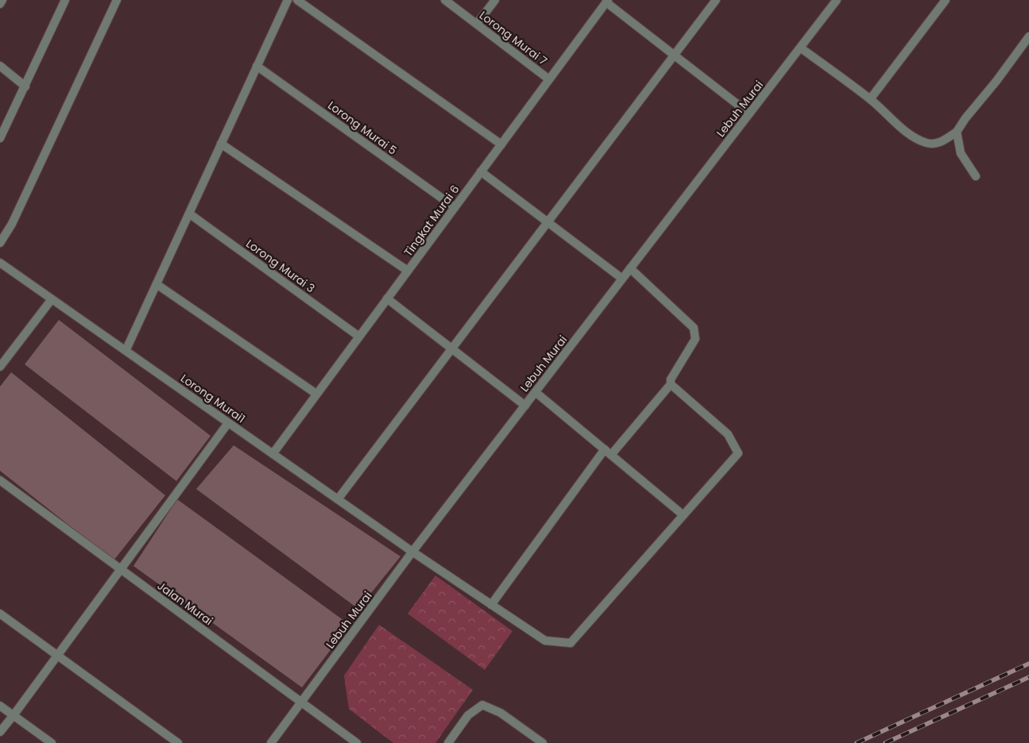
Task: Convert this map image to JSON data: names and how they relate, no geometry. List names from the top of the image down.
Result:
{
  "streets": {
    "street": [
      "Lorong Murai 7",
      "Lebuh Murai",
      "Lorong Murai 5",
      "Tingkat Murai 6",
      "Lorong Murai 3",
      "Lorong Murai1",
      "Jalan Murai"
    ]
  },
  "crossings": [
    ["Lorong Murai 7", "Tingkat Murai 6"],
    ["Lebuh Murai", "Lorong Murai1"],
    ["Lebuh Murai", "Jalan Murai"],
    ["Lorong Murai 5", "Tingkat Murai 6"],
    ["Tingkat Murai 6", "Lorong Murai 3"],
    ["Tingkat Murai 6", "Lorong Murai1"]
  ]
}
